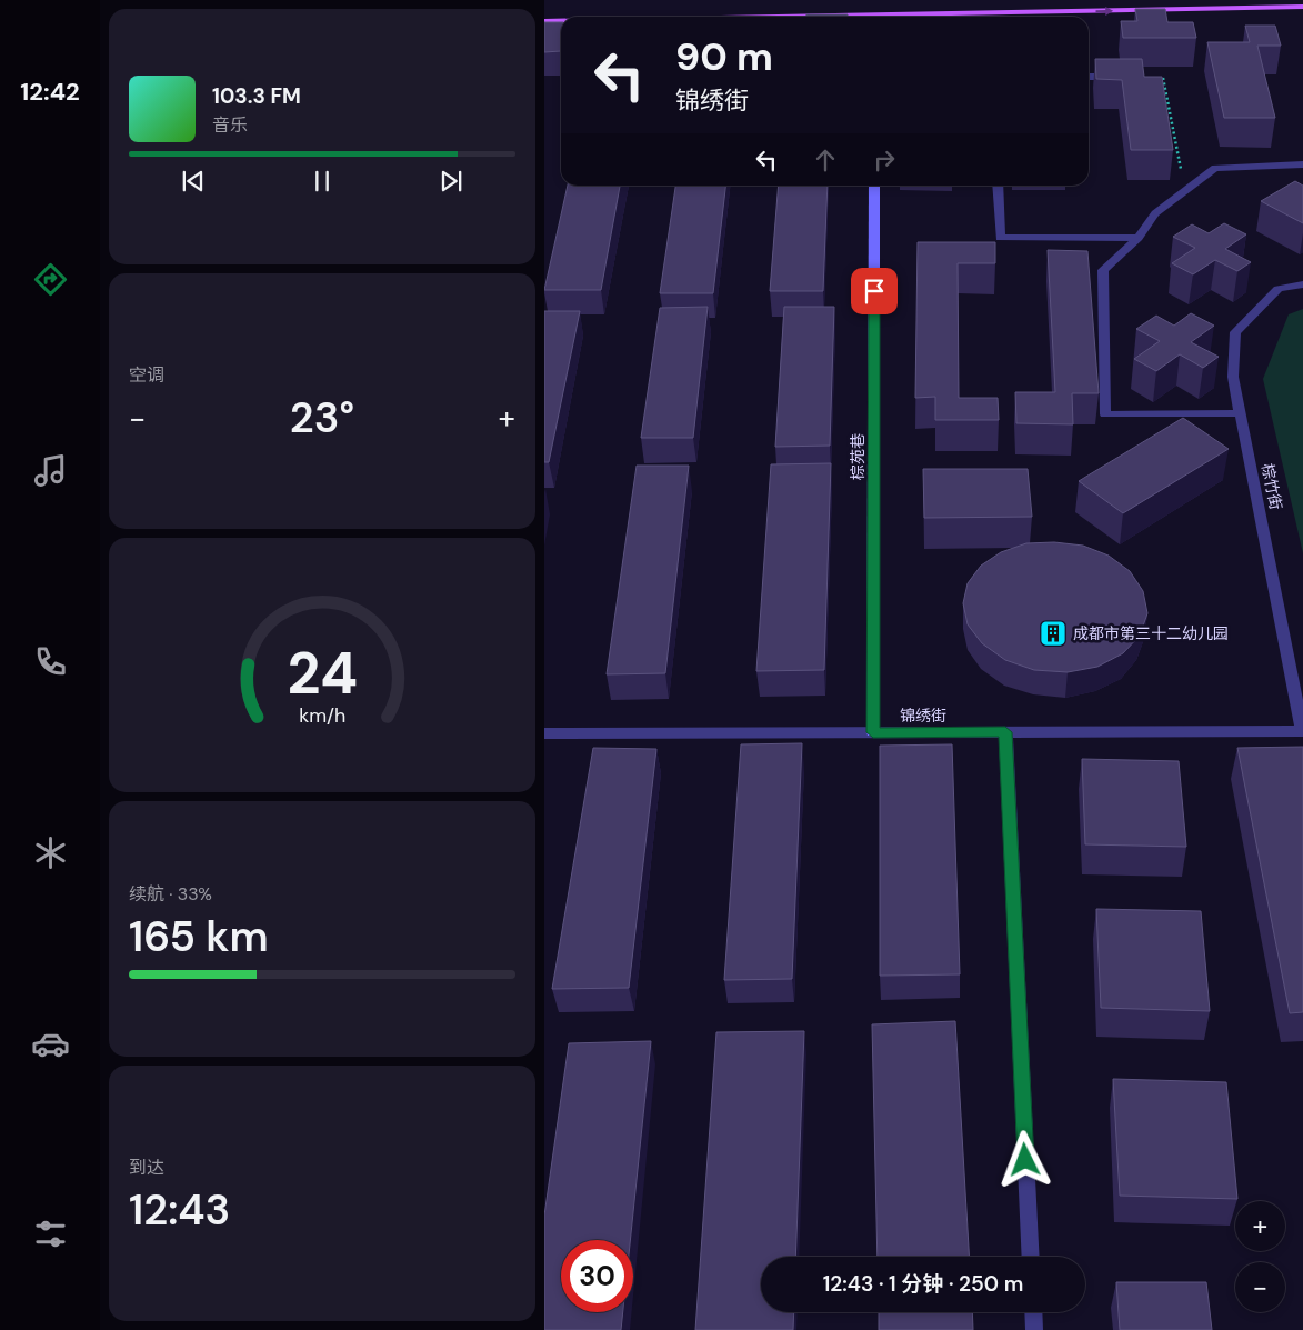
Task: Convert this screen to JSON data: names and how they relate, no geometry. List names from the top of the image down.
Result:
{
  "streets": {
    "street": ["棕苑巷", "棕竹街", "锦绣街"]
  },
  "crossings": [
    ["棕苑巷", "锦绣街"],
    ["棕竹街", "锦绣街"]
  ],
  "places": {
    "building": ["成都市第三十二幼儿园"]
  },
  "page": {
    "tabs": "12:42",
    "turn": ["90 m", "锦绣街"],
    "song": ["103.3 FM", "音乐"],
    "tile": [
      "空调",
      ["续航 · 33%", "165 km"],
      ["到达", "12:43"]
    ],
    "heat": ["−", "23°", "+"],
    "map_buttons": ["+", "−"],
    "limit": "30",
    "trip": "12:43 · 1 分钟 · 250 m",
    "gauge": ["24", "km/h"]
  }
}
